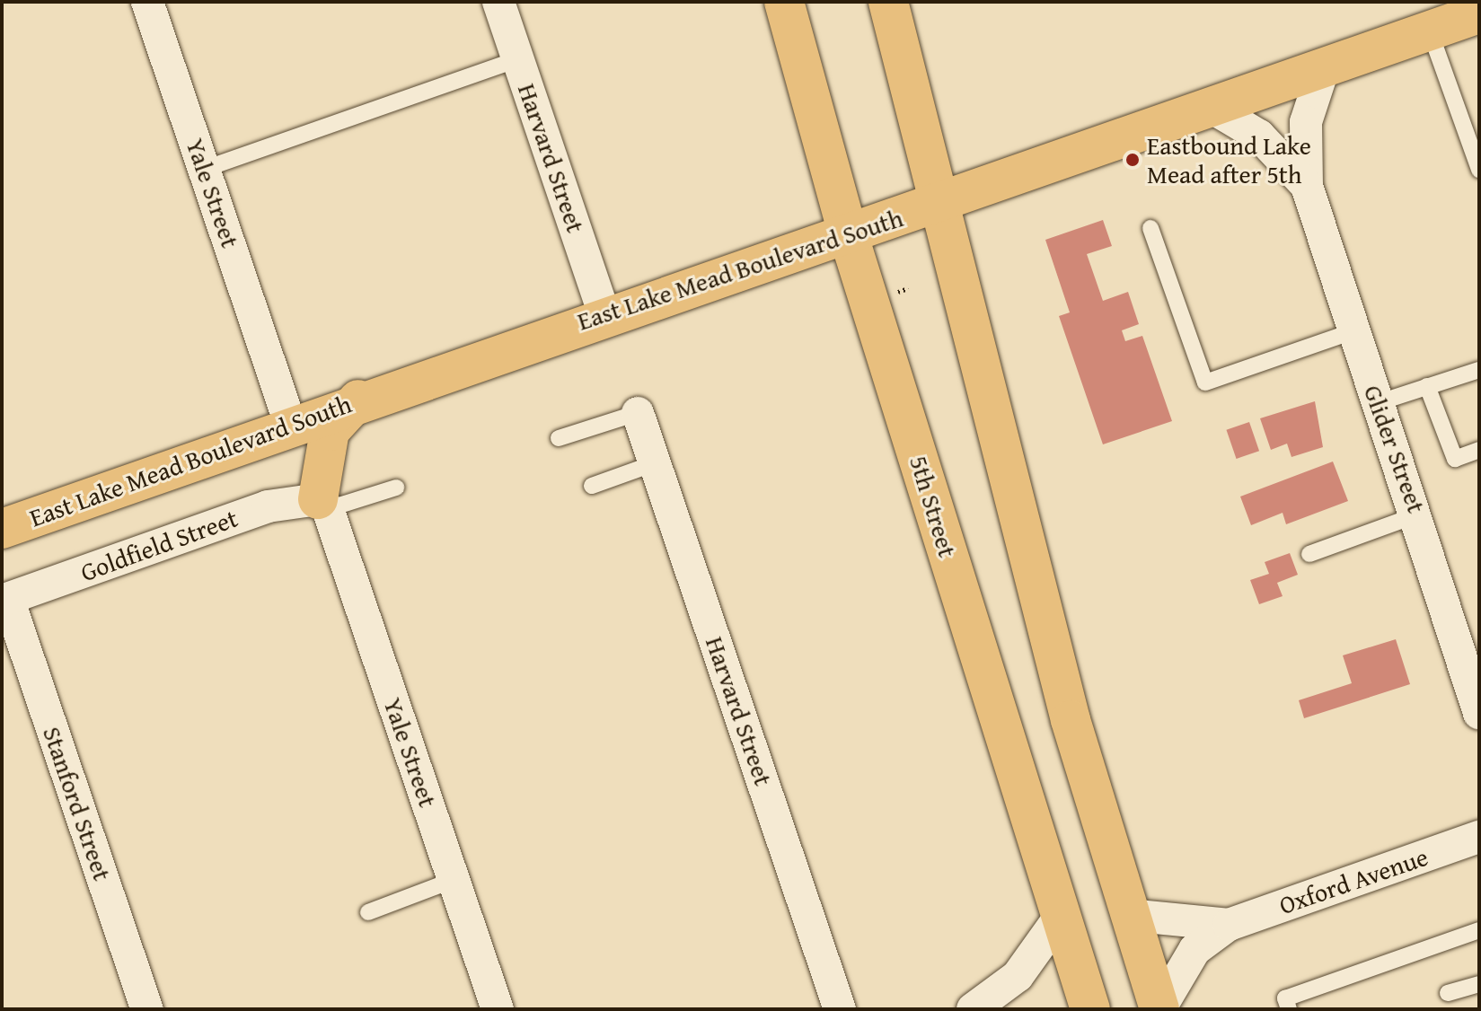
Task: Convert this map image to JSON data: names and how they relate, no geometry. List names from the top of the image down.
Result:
{
  "streets": {
    "main road": ["East Lake Mead Boulevard South", "5th Street"],
    "street": [
      "Harvard Street",
      "Yale Street",
      "Glider Street",
      "Goldfield Street",
      "Stanford Street",
      "Oxford Avenue"
    ]
  },
  "crossings": [
    ["Harvard Street", "East Lake Mead Boulevard South"],
    ["Yale Street", "East Lake Mead Boulevard South"],
    ["Yale Street", "Goldfield Street"],
    ["East Lake Mead Boulevard South", "Glider Street"],
    ["East Lake Mead Boulevard South", "5th Street"],
    ["Goldfield Street", "Stanford Street"]
  ],
  "places": ["Eastbound Lake Mead after 5th"]
}
